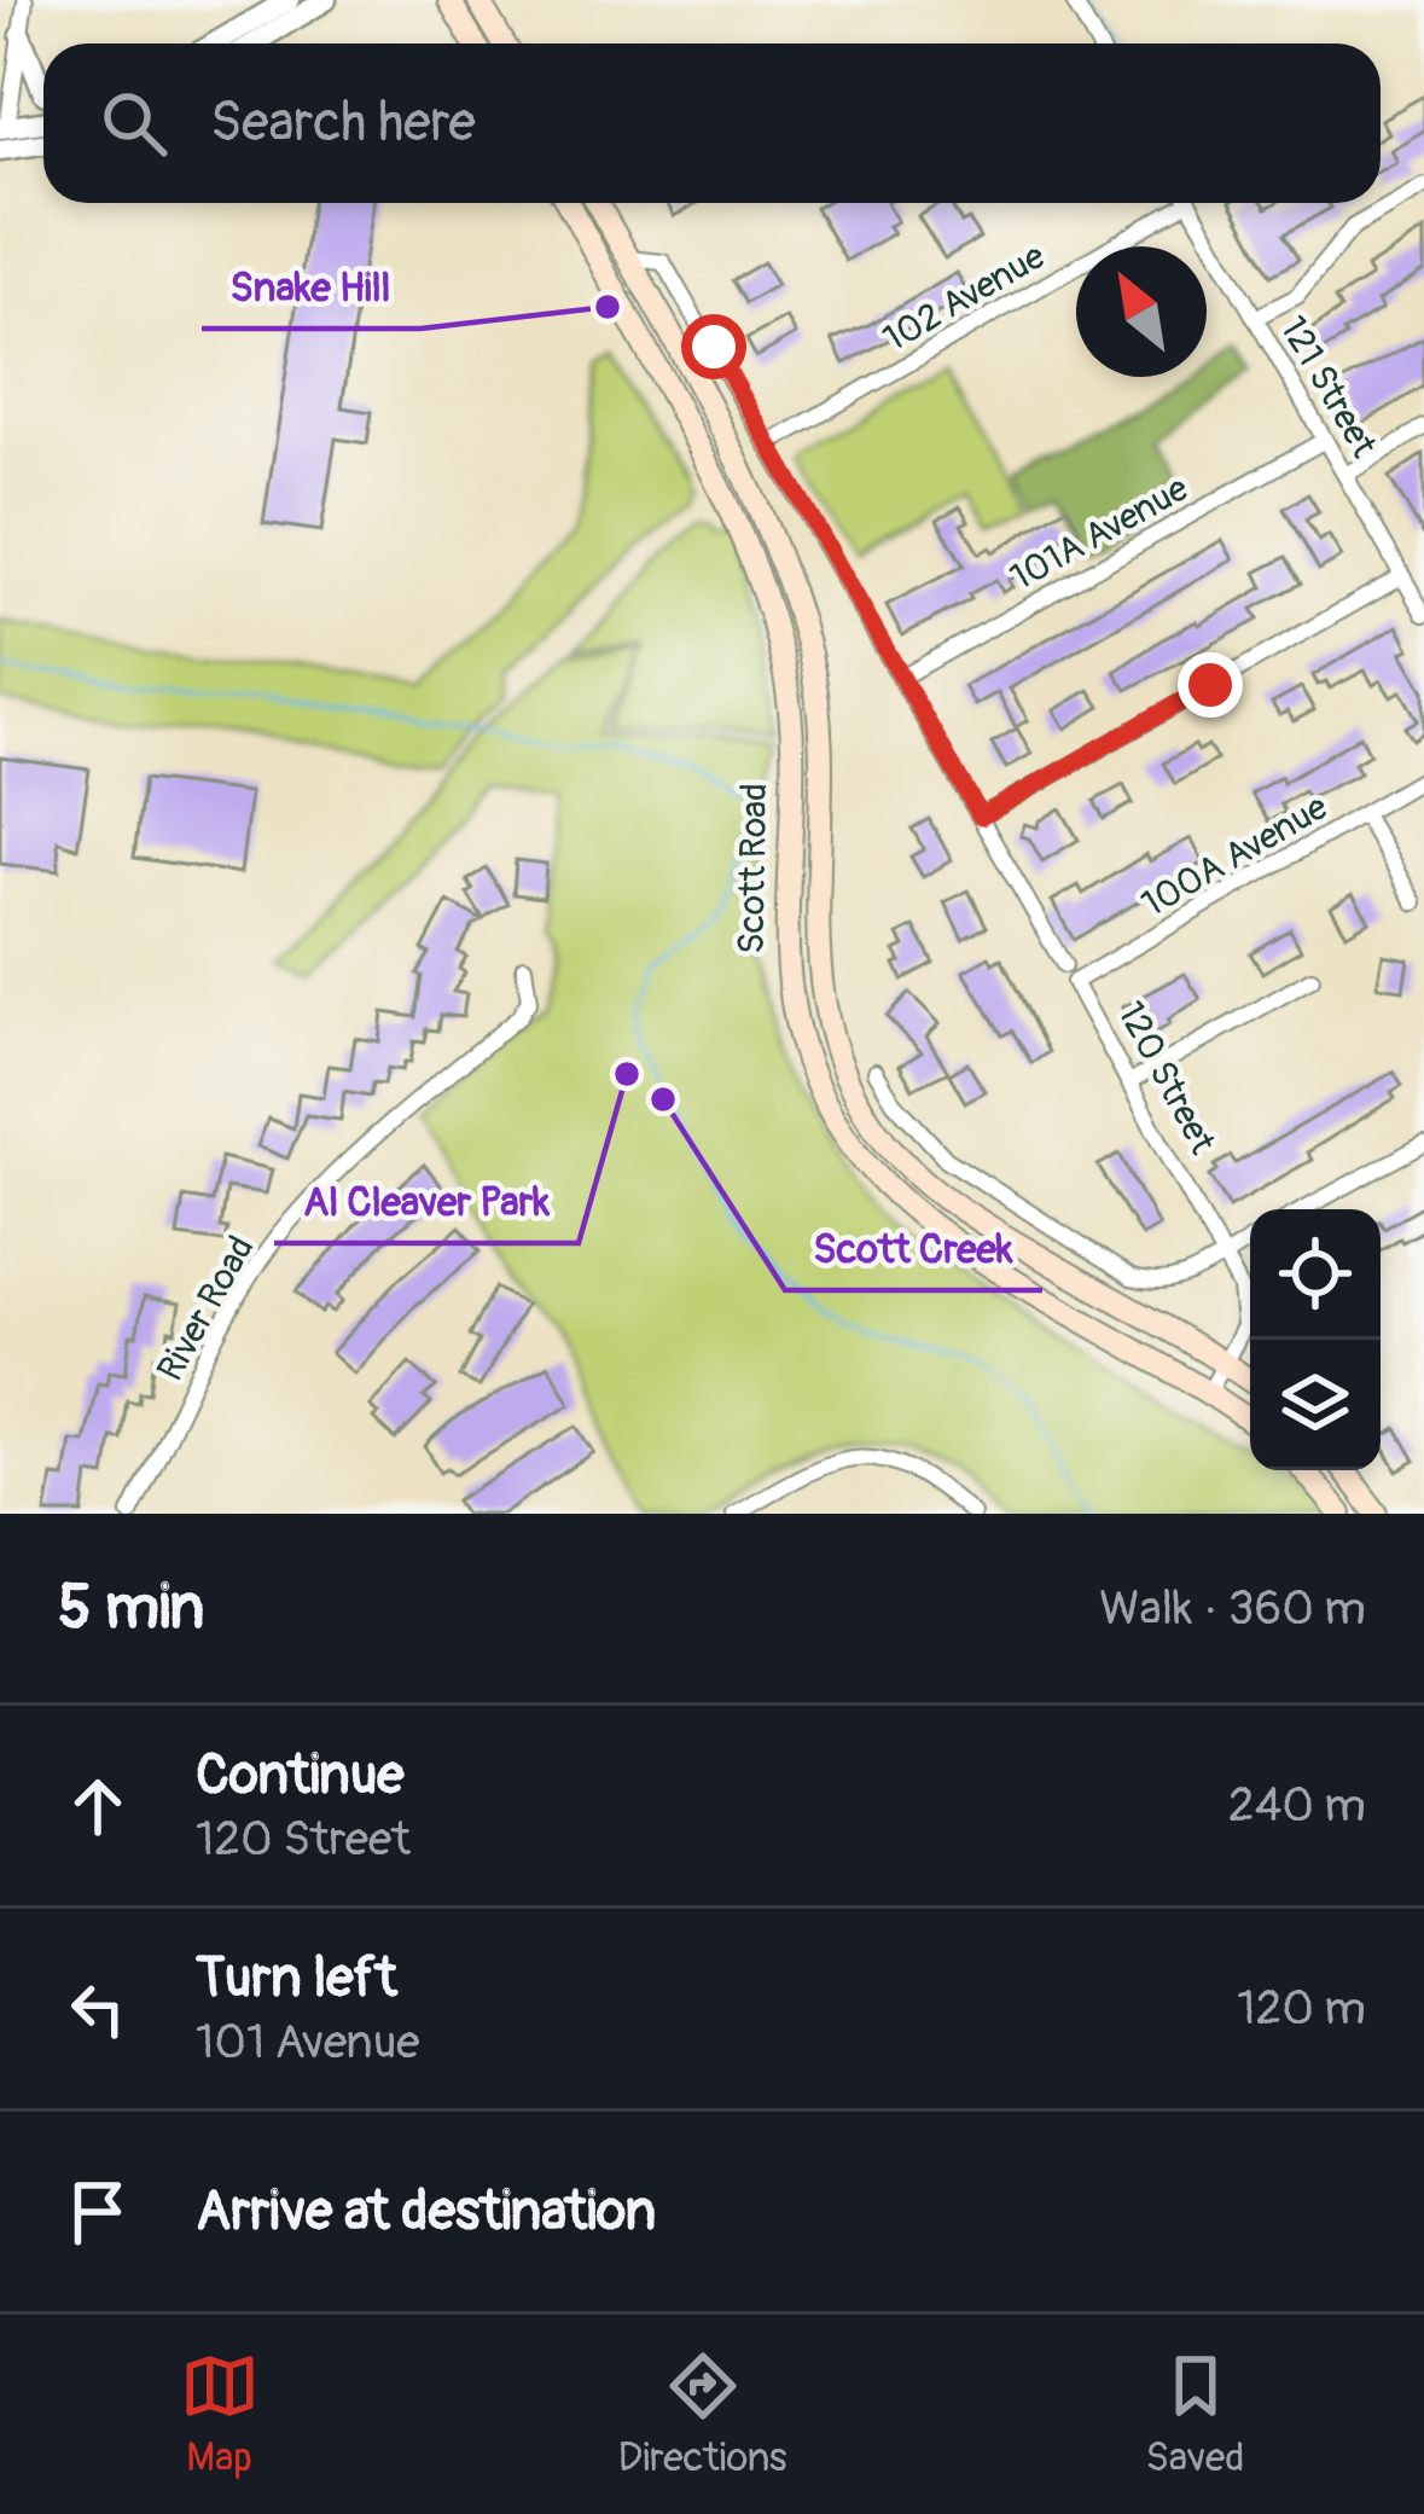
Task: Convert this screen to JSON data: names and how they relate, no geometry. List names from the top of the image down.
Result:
{
  "streets": {
    "main road": ["Scott Road"],
    "street": [
      "102 Avenue",
      "121 Street",
      "101A Avenue",
      "100A Avenue",
      "120 Street",
      "River Road"
    ]
  },
  "crossings": [
    ["121 Street", "101A Avenue"],
    ["100A Avenue", "120 Street"],
    ["Scott Road", "120 Street"]
  ],
  "places": ["Snake Hill", "Al Cleaver Park", "Scott Creek"],
  "north": "top left",
  "page": {
    "search": "Search here",
    "heading": ["5 min", "Walk · 360 m"],
    "list": [
      ["Continue", "120 Street", "240 m"],
      ["Turn left", "101 Avenue", "120 m"],
      "Arrive at destination"
    ],
    "nav": ["Map", "Directions", "Saved"]
  }
}
